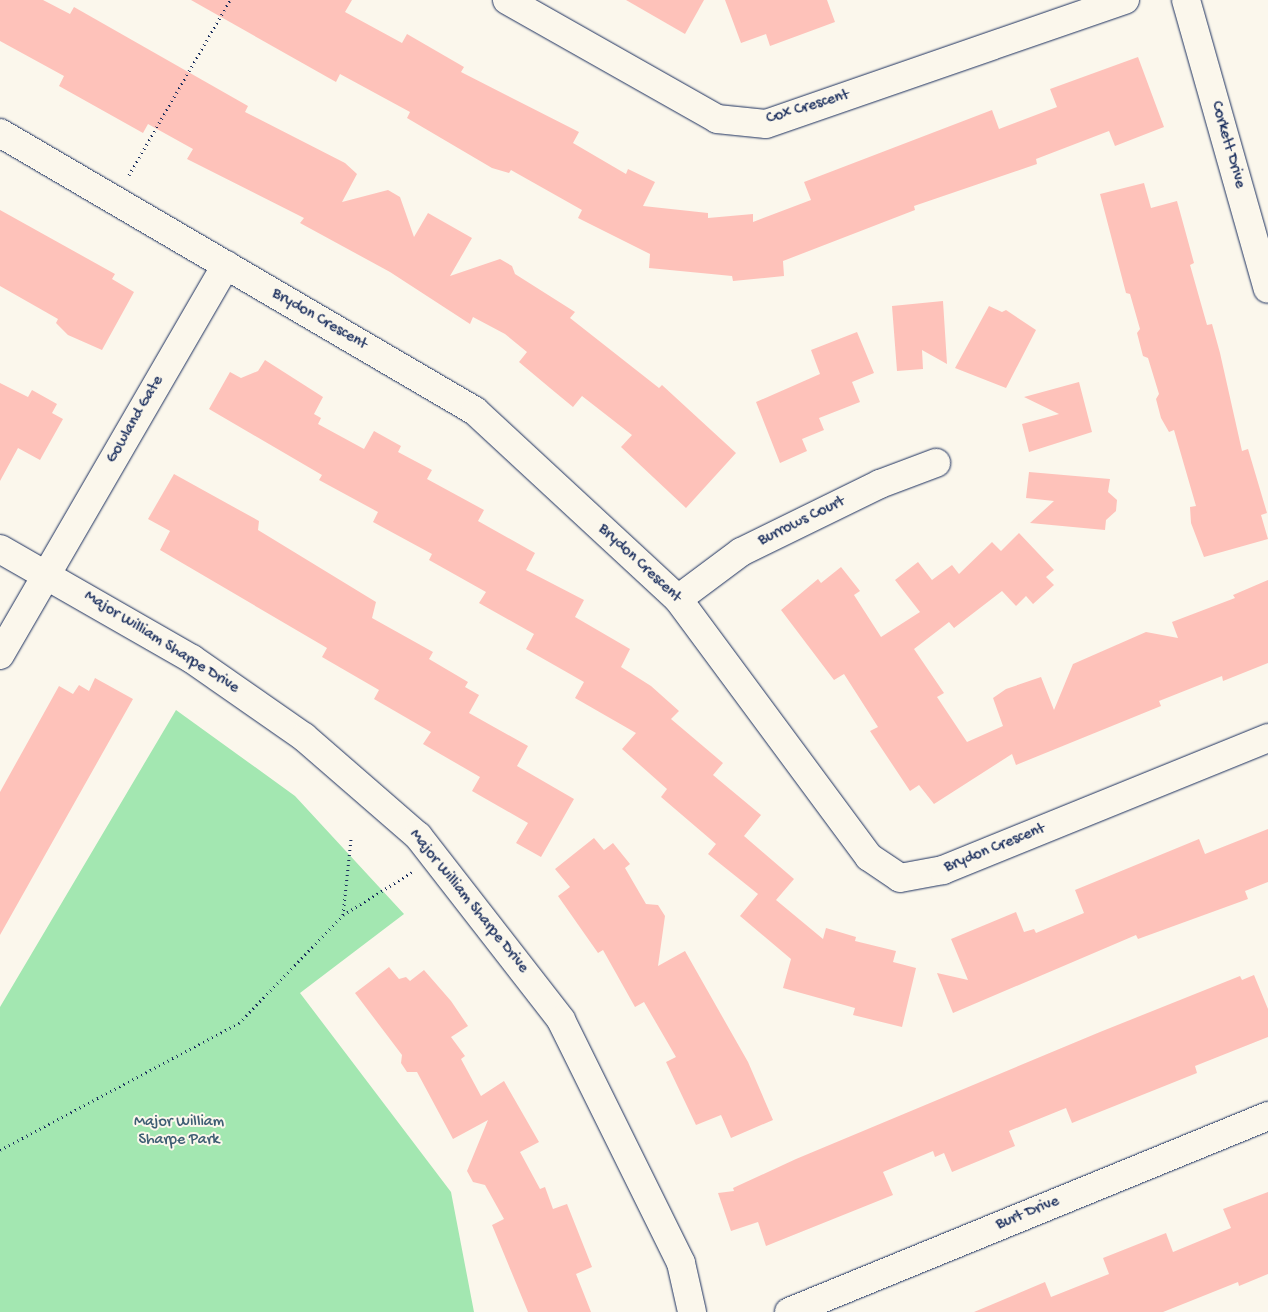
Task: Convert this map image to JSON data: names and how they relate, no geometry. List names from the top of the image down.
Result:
{
  "streets": {
    "street": [
      "Cox Crescent",
      "Corkett Drive",
      "Brydon Crescent",
      "Gowland Gate",
      "Burrows Court",
      "Major William Sharpe Drive",
      "Burt Drive"
    ]
  },
  "crossings": [
    ["Brydon Crescent", "Gowland Gate"],
    ["Brydon Crescent", "Burrows Court"],
    ["Gowland Gate", "Major William Sharpe Drive"]
  ],
  "parks": ["Major William Sharpe Park"]
}
